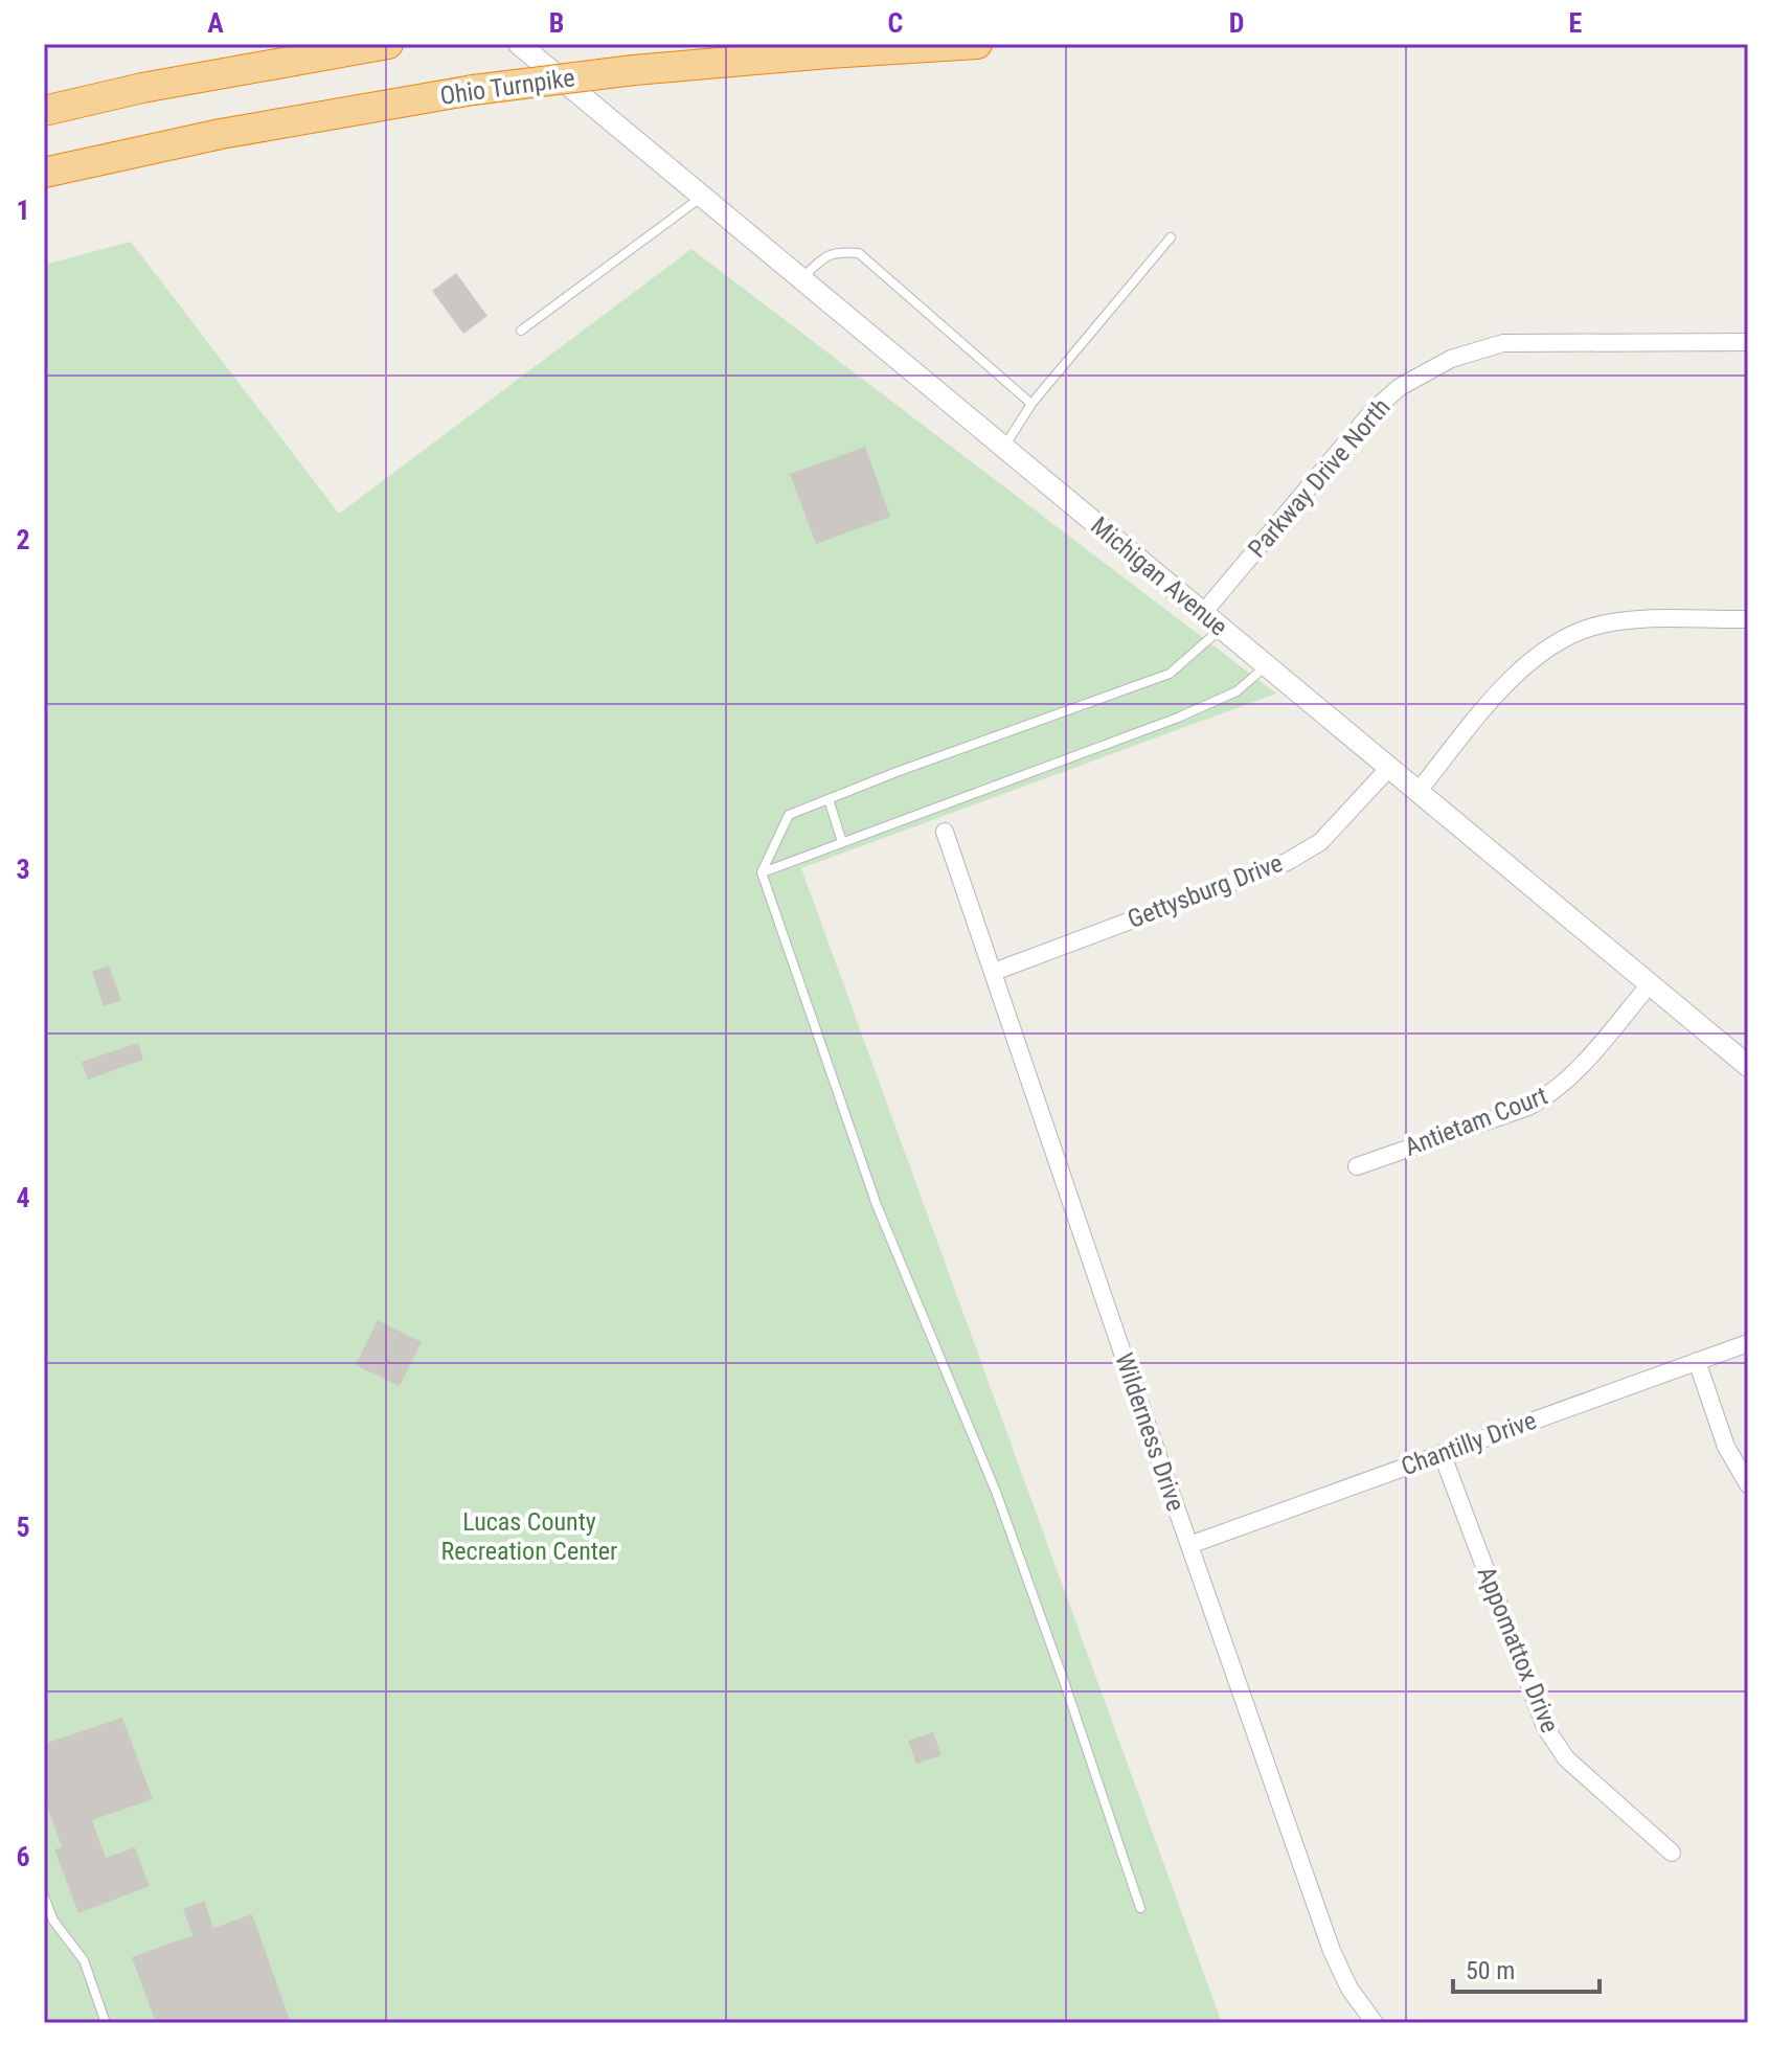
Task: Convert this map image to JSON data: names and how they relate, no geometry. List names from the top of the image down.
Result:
{
  "streets": {
    "highway": ["Ohio Turnpike"],
    "street": [
      "Parkway Drive North",
      "Michigan Avenue",
      "Gettysburg Drive",
      "Antietam Court",
      "Wilderness Drive",
      "Chantilly Drive",
      "Appomattox Drive"
    ]
  },
  "crossings": [
    ["Parkway Drive North", "Michigan Avenue"],
    ["Michigan Avenue", "Gettysburg Drive"],
    ["Michigan Avenue", "Antietam Court"],
    ["Gettysburg Drive", "Wilderness Drive"],
    ["Wilderness Drive", "Chantilly Drive"],
    ["Chantilly Drive", "Appomattox Drive"]
  ],
  "parks": ["Lucas County Recreation Center"],
  "scale_bar": "50 m",
  "grid": {
    "columns": [
      "A",
      "B",
      "C",
      "D",
      "E"
    ],
    "rows": [
      "1",
      "2",
      "3",
      "4",
      "5",
      "6"
    ]
  }
}
